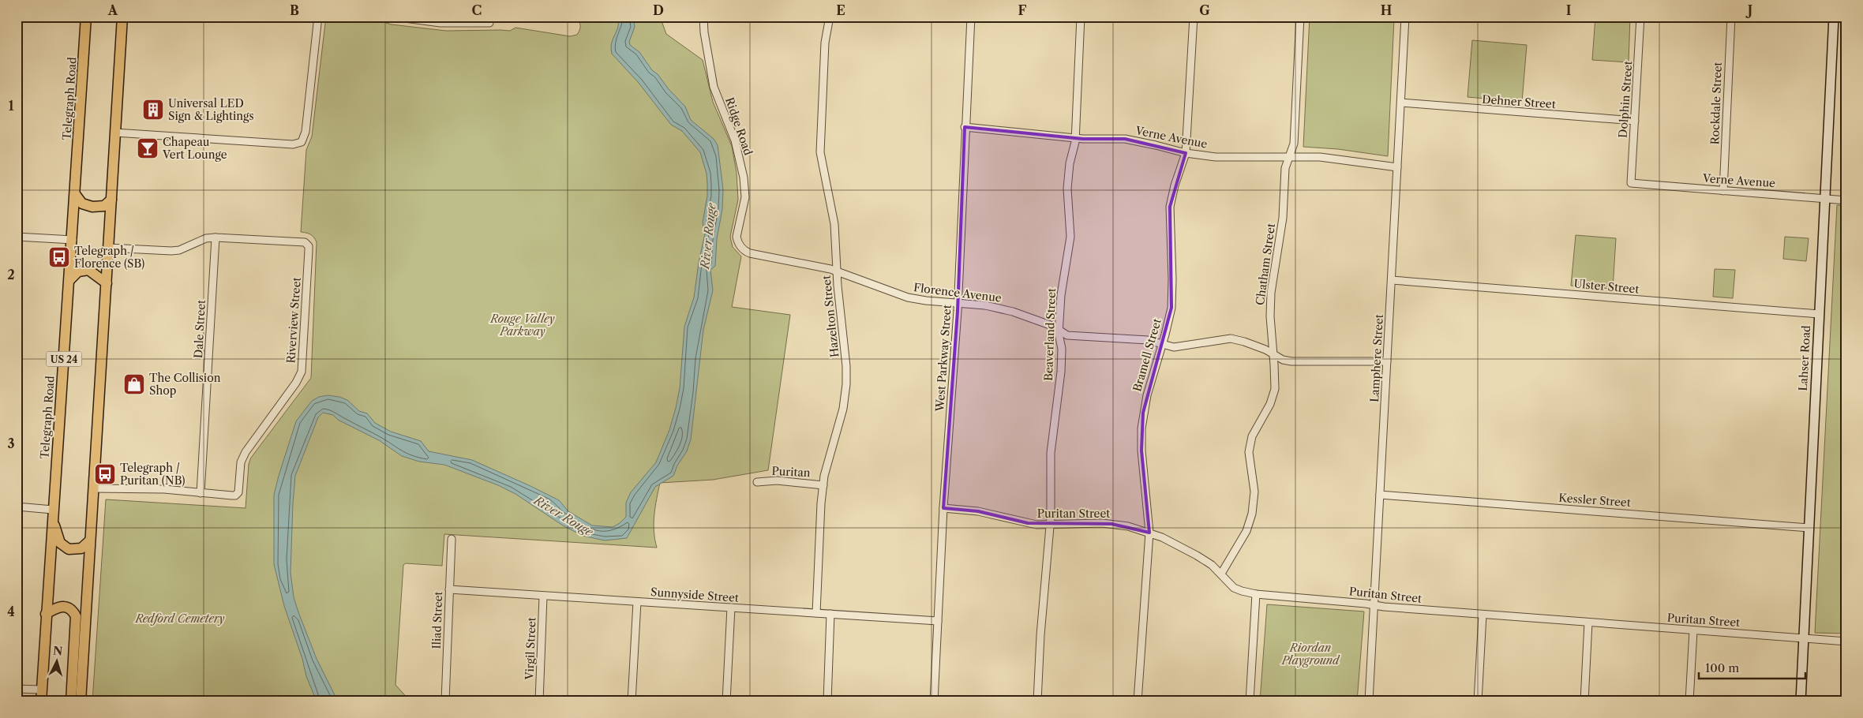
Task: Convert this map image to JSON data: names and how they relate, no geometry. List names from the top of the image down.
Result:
{
  "streets": {
    "main road": ["Telegraph Road", "Lahser Road", "US 24"],
    "street": [
      "Dolphin Street",
      "Dehner Street",
      "Rockdale Street",
      "Ridge Road",
      "Verne Avenue",
      "Chatham Street",
      "Ulster Street",
      "Florence Avenue",
      "Hazelton Street",
      "Riverview Street",
      "Dale Street",
      "Beaverland Street",
      "Bramell Street",
      "West Parkway Street",
      "Lamphere Street",
      "Puritan",
      "Kessler Street",
      "Puritan Street",
      "Sunnyside Street",
      "Iliad Street",
      "Virgil Street"
    ]
  },
  "crossings": [
    ["Dolphin Street", "Dehner Street"],
    ["Dolphin Street", "Verne Avenue"],
    ["Dehner Street", "Lamphere Street"],
    ["Rockdale Street", "Verne Avenue"],
    ["Ridge Road", "Florence Avenue"],
    ["Verne Avenue", "Chatham Street"],
    ["Verne Avenue", "Beaverland Street"],
    ["Verne Avenue", "Bramell Street"],
    ["Verne Avenue", "West Parkway Street"],
    ["Verne Avenue", "Lamphere Street"],
    ["Verne Avenue", "Lahser Road"],
    ["Chatham Street", "Florence Avenue"],
    ["Chatham Street", "Puritan Street"],
    ["Ulster Street", "Lamphere Street"],
    ["Ulster Street", "Lahser Road"],
    ["Florence Avenue", "Hazelton Street"],
    ["Florence Avenue", "Beaverland Street"],
    ["Florence Avenue", "Bramell Street"],
    ["Florence Avenue", "West Parkway Street"],
    ["Florence Avenue", "Lamphere Street"],
    ["Hazelton Street", "Puritan"],
    ["Hazelton Street", "Sunnyside Street"],
    ["Riverview Street", "Dale Street"],
    ["Beaverland Street", "Puritan Street"],
    ["Bramell Street", "Puritan Street"],
    ["West Parkway Street", "Puritan Street"],
    ["West Parkway Street", "Sunnyside Street"],
    ["Lamphere Street", "Kessler Street"],
    ["Lamphere Street", "Puritan Street"],
    ["Lahser Road", "Kessler Street"],
    ["Lahser Road", "Puritan Street"],
    ["Sunnyside Street", "Iliad Street"],
    ["Sunnyside Street", "Virgil Street"]
  ],
  "water": ["River Rouge"],
  "parks": ["Rouge Valley Parkway", "Redford Cemetery", "Riordan Playground"],
  "places": {
    "building": ["Universal LED Sign & Lightings"],
    "bar": ["Chapeau Vert Lounge"],
    "bus stop": ["Telegraph / Florence (SB)", "Telegraph / Puritan (NB)"],
    "shop": ["The Collision Shop"]
  },
  "scale_bar": "100 m",
  "north": "top",
  "grid": {
    "columns": [
      "A",
      "B",
      "C",
      "D",
      "E",
      "F",
      "G",
      "H",
      "I",
      "J"
    ],
    "rows": [
      "1",
      "2",
      "3",
      "4"
    ]
  }
}
